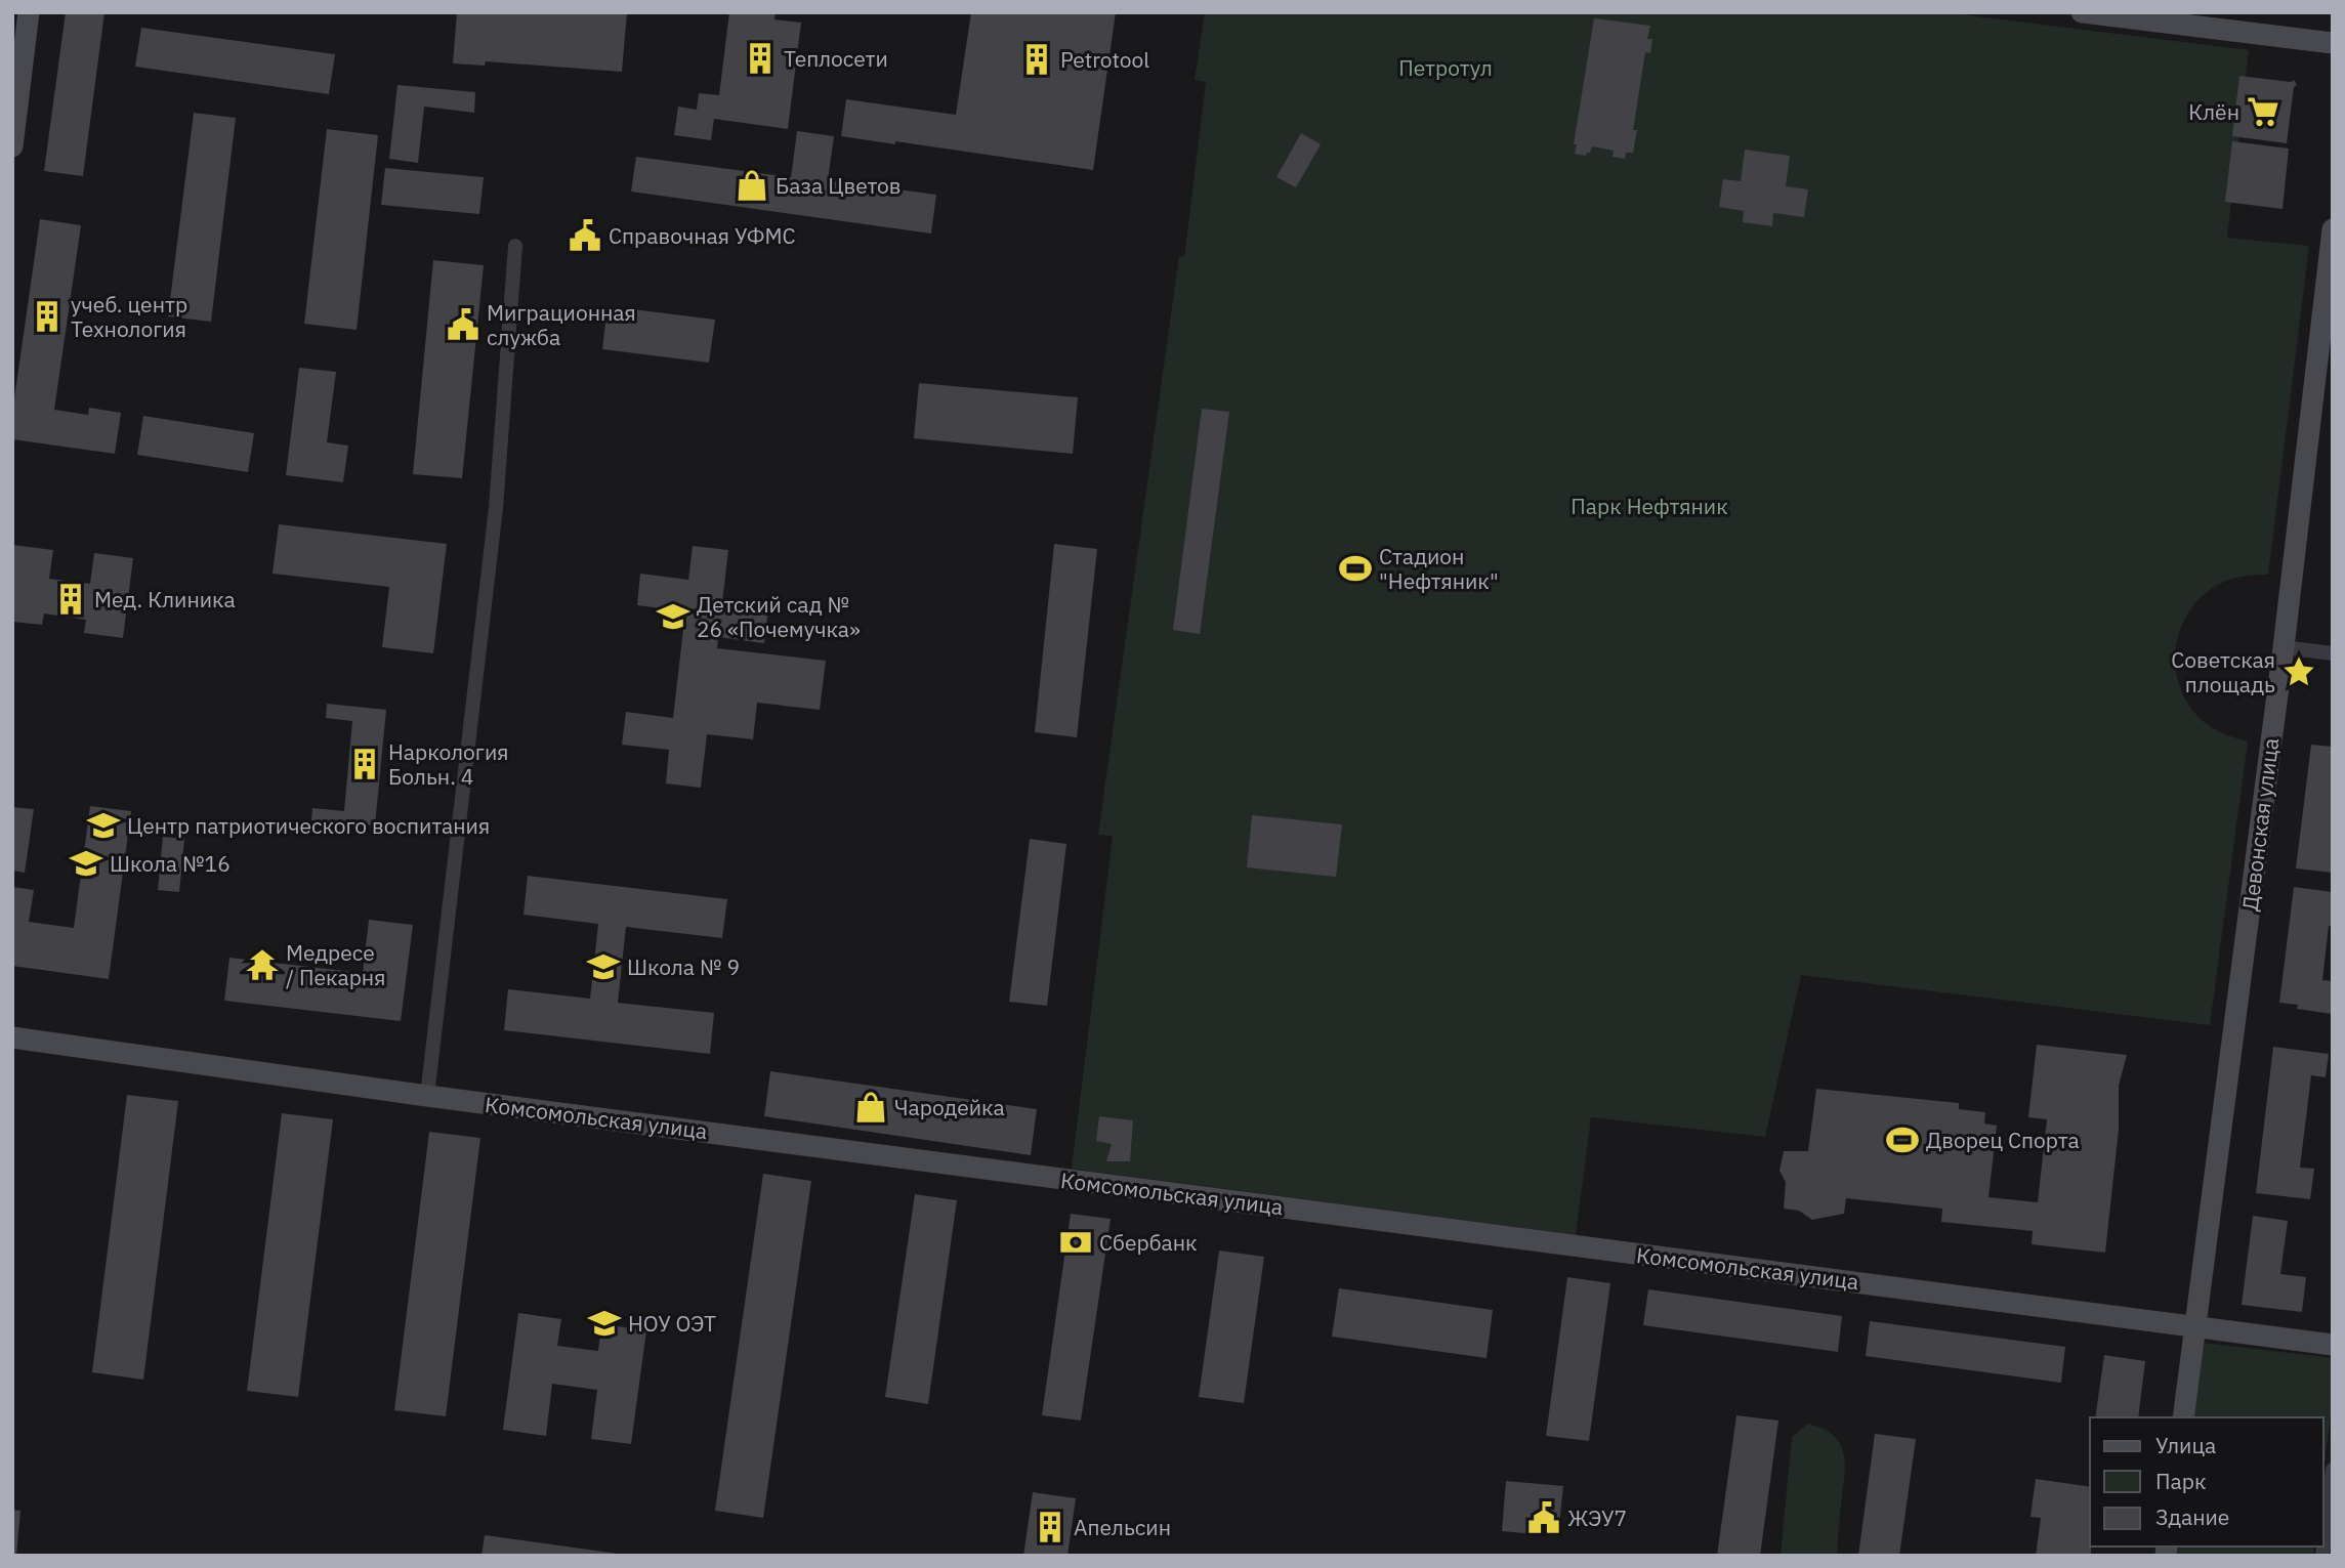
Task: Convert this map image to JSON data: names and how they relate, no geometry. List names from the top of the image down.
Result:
{
  "streets": {
    "street": ["Девонская улица", "Комсомольская улица"]
  },
  "crossings": [
    ["Девонская улица", "Комсомольская улица"]
  ],
  "parks": ["Петротул", "Парк Нефтяник"],
  "places": {
    "building": [
      "Теплосети",
      "Petrotool",
      "учеб. центр Технология",
      "Мед. Клиника",
      "Наркология Больн. 4",
      "Апельсин"
    ],
    "supermarket": ["Клён"],
    "shop": ["База Цветов", "Чародейка"],
    "public building": ["Справочная УФМС", "Миграционная служба", "ЖЭУ7"],
    "sports": ["Стадион \"Нефтяник\"", "Дворец Спорта"],
    "school or university": [
      "Детский сад № 26 «Почемучка»",
      "Центр патриотического воспитания",
      "Школа №16",
      "Школа № 9",
      "НОУ ОЭТ"
    ],
    "place": ["Советская площадь"],
    "temple": ["Медресе / Пекарня"],
    "bank": ["Сбербанк"]
  },
  "legend": ["Улица", "Парк", "Здание"]
}
